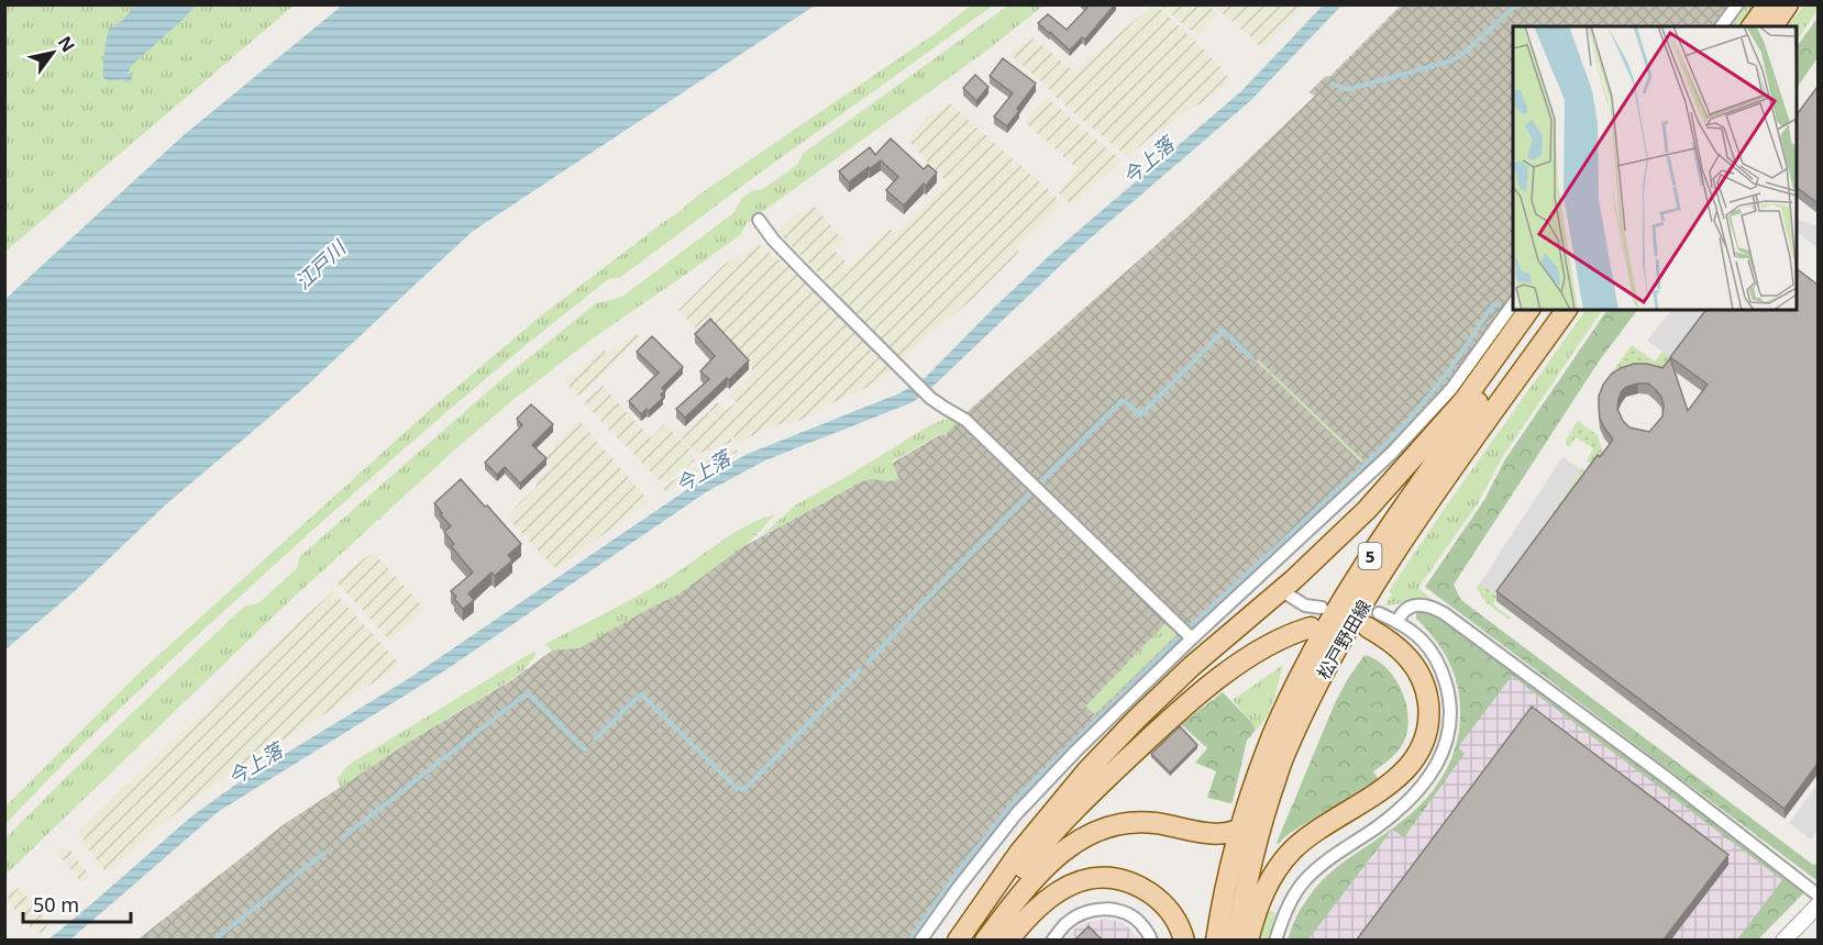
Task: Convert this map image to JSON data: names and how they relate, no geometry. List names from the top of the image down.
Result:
{
  "streets": {
    "main road": ["5", "松戸野田線"]
  },
  "water": ["今上落", "江戸川"],
  "scale_bar": "50 m",
  "north": "top right"
}
